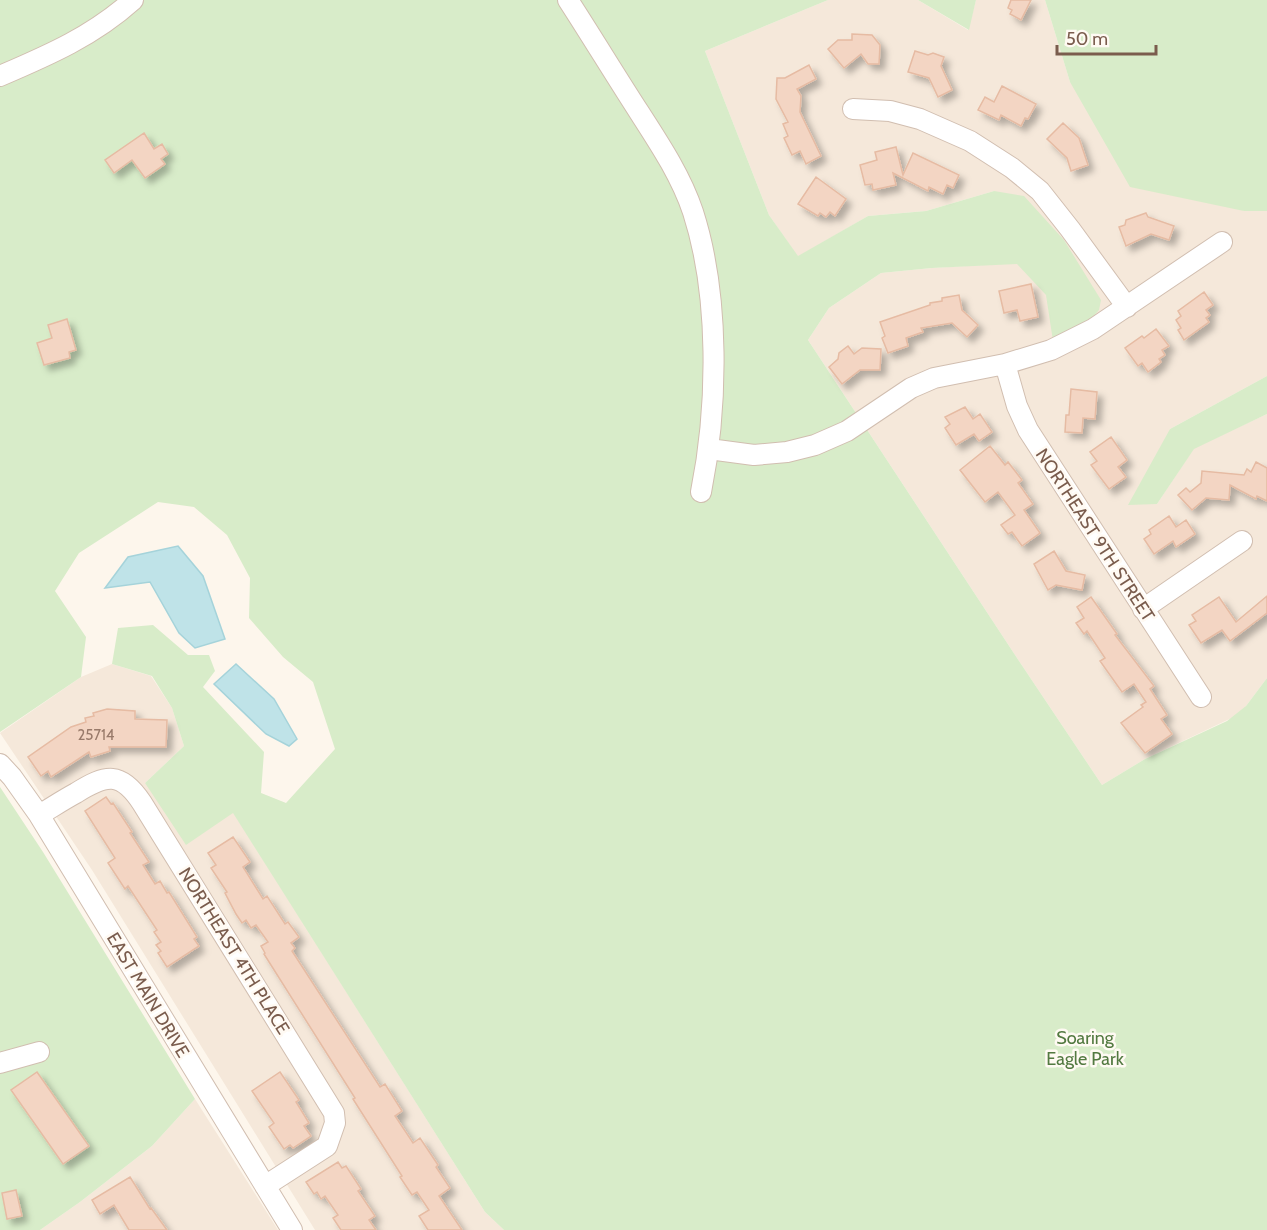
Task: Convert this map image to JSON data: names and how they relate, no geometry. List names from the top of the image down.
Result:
{
  "streets": {
    "street": ["NORTHEAST 9TH STREET", "NORTHEAST 4TH PLACE", "EAST MAIN DRIVE"]
  },
  "crossings": [
    ["NORTHEAST 4TH PLACE", "EAST MAIN DRIVE"]
  ],
  "parks": ["Soaring Eagle Park"],
  "house_numbers": ["25714"],
  "scale_bar": "50 m"
}
